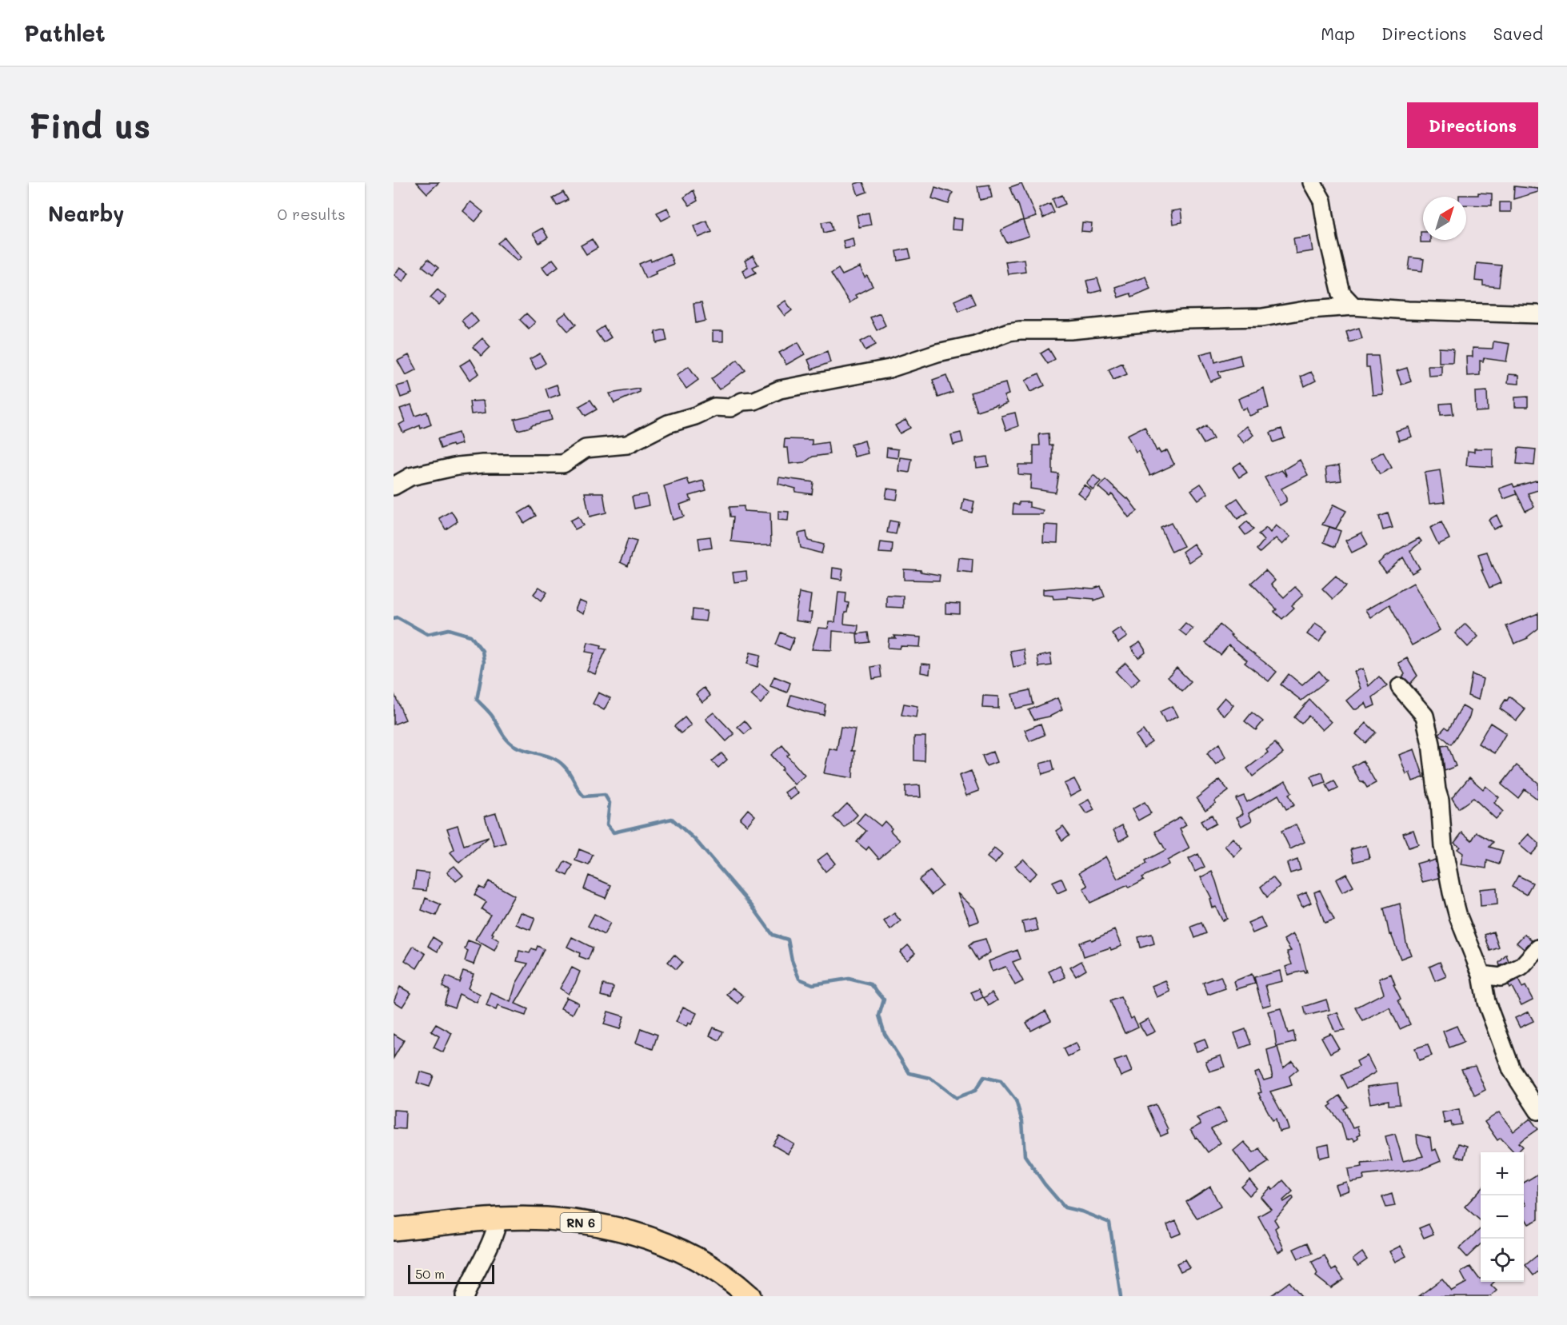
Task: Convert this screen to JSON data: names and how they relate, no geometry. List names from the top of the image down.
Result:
{
  "streets": {
    "main road": ["RN 6"]
  },
  "scale_bar": "50 m",
  "north": "top right",
  "page": {
    "header": "Pathlet",
    "nav": ["Map", "Directions", "Saved"],
    "buttons": "Directions",
    "title": "Find us",
    "heading": ["Nearby", "0 results"],
    "map_buttons": ["+", "−"],
    "scale": "50 m"
  }
}
